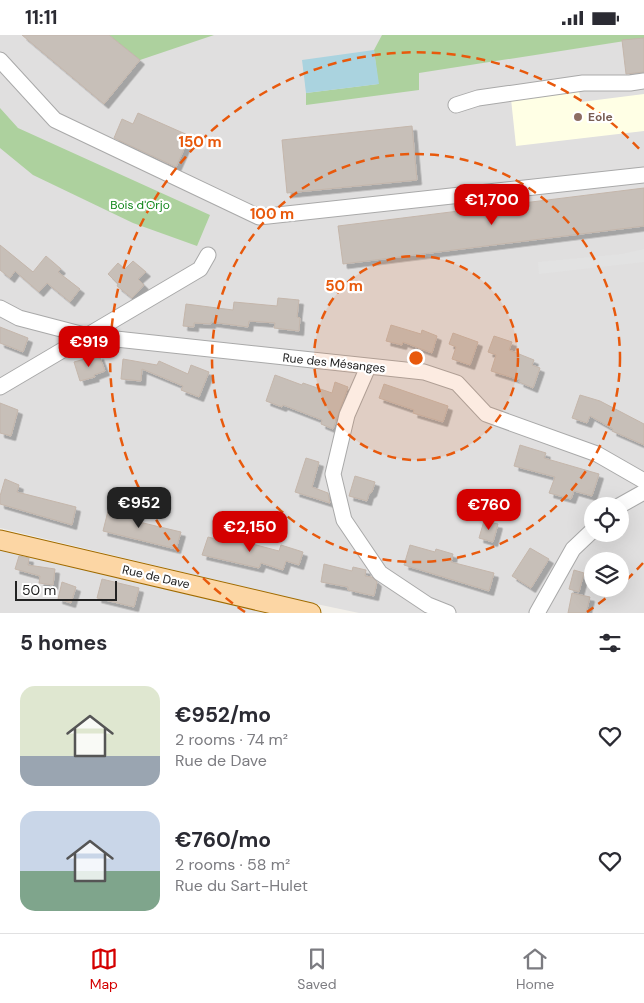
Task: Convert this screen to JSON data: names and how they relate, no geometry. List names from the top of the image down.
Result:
{
  "streets": {
    "main road": ["Rue de Dave"],
    "street": ["Rue des Mésanges"]
  },
  "parks": ["Bois d'Orjo"],
  "places": ["Eole"],
  "scale_bar": "50 m",
  "page": {
    "status": "11:11",
    "price": [
      "€1,700",
      "€919",
      "€952",
      "€760",
      "€2,150"
    ],
    "scale": "50 m",
    "heading": "5 homes",
    "list": [
      {
        "name": "€952/mo",
        "note": "2 rooms · 74 m² · Rue de Dave"
      },
      {
        "name": "€760/mo",
        "note": "2 rooms · 58 m² · Rue du Sart-Hulet"
      }
    ],
    "tabs": ["Map", "Saved", "Home"]
  },
  "rings": ["150 m", "100 m", "50 m"]
}
